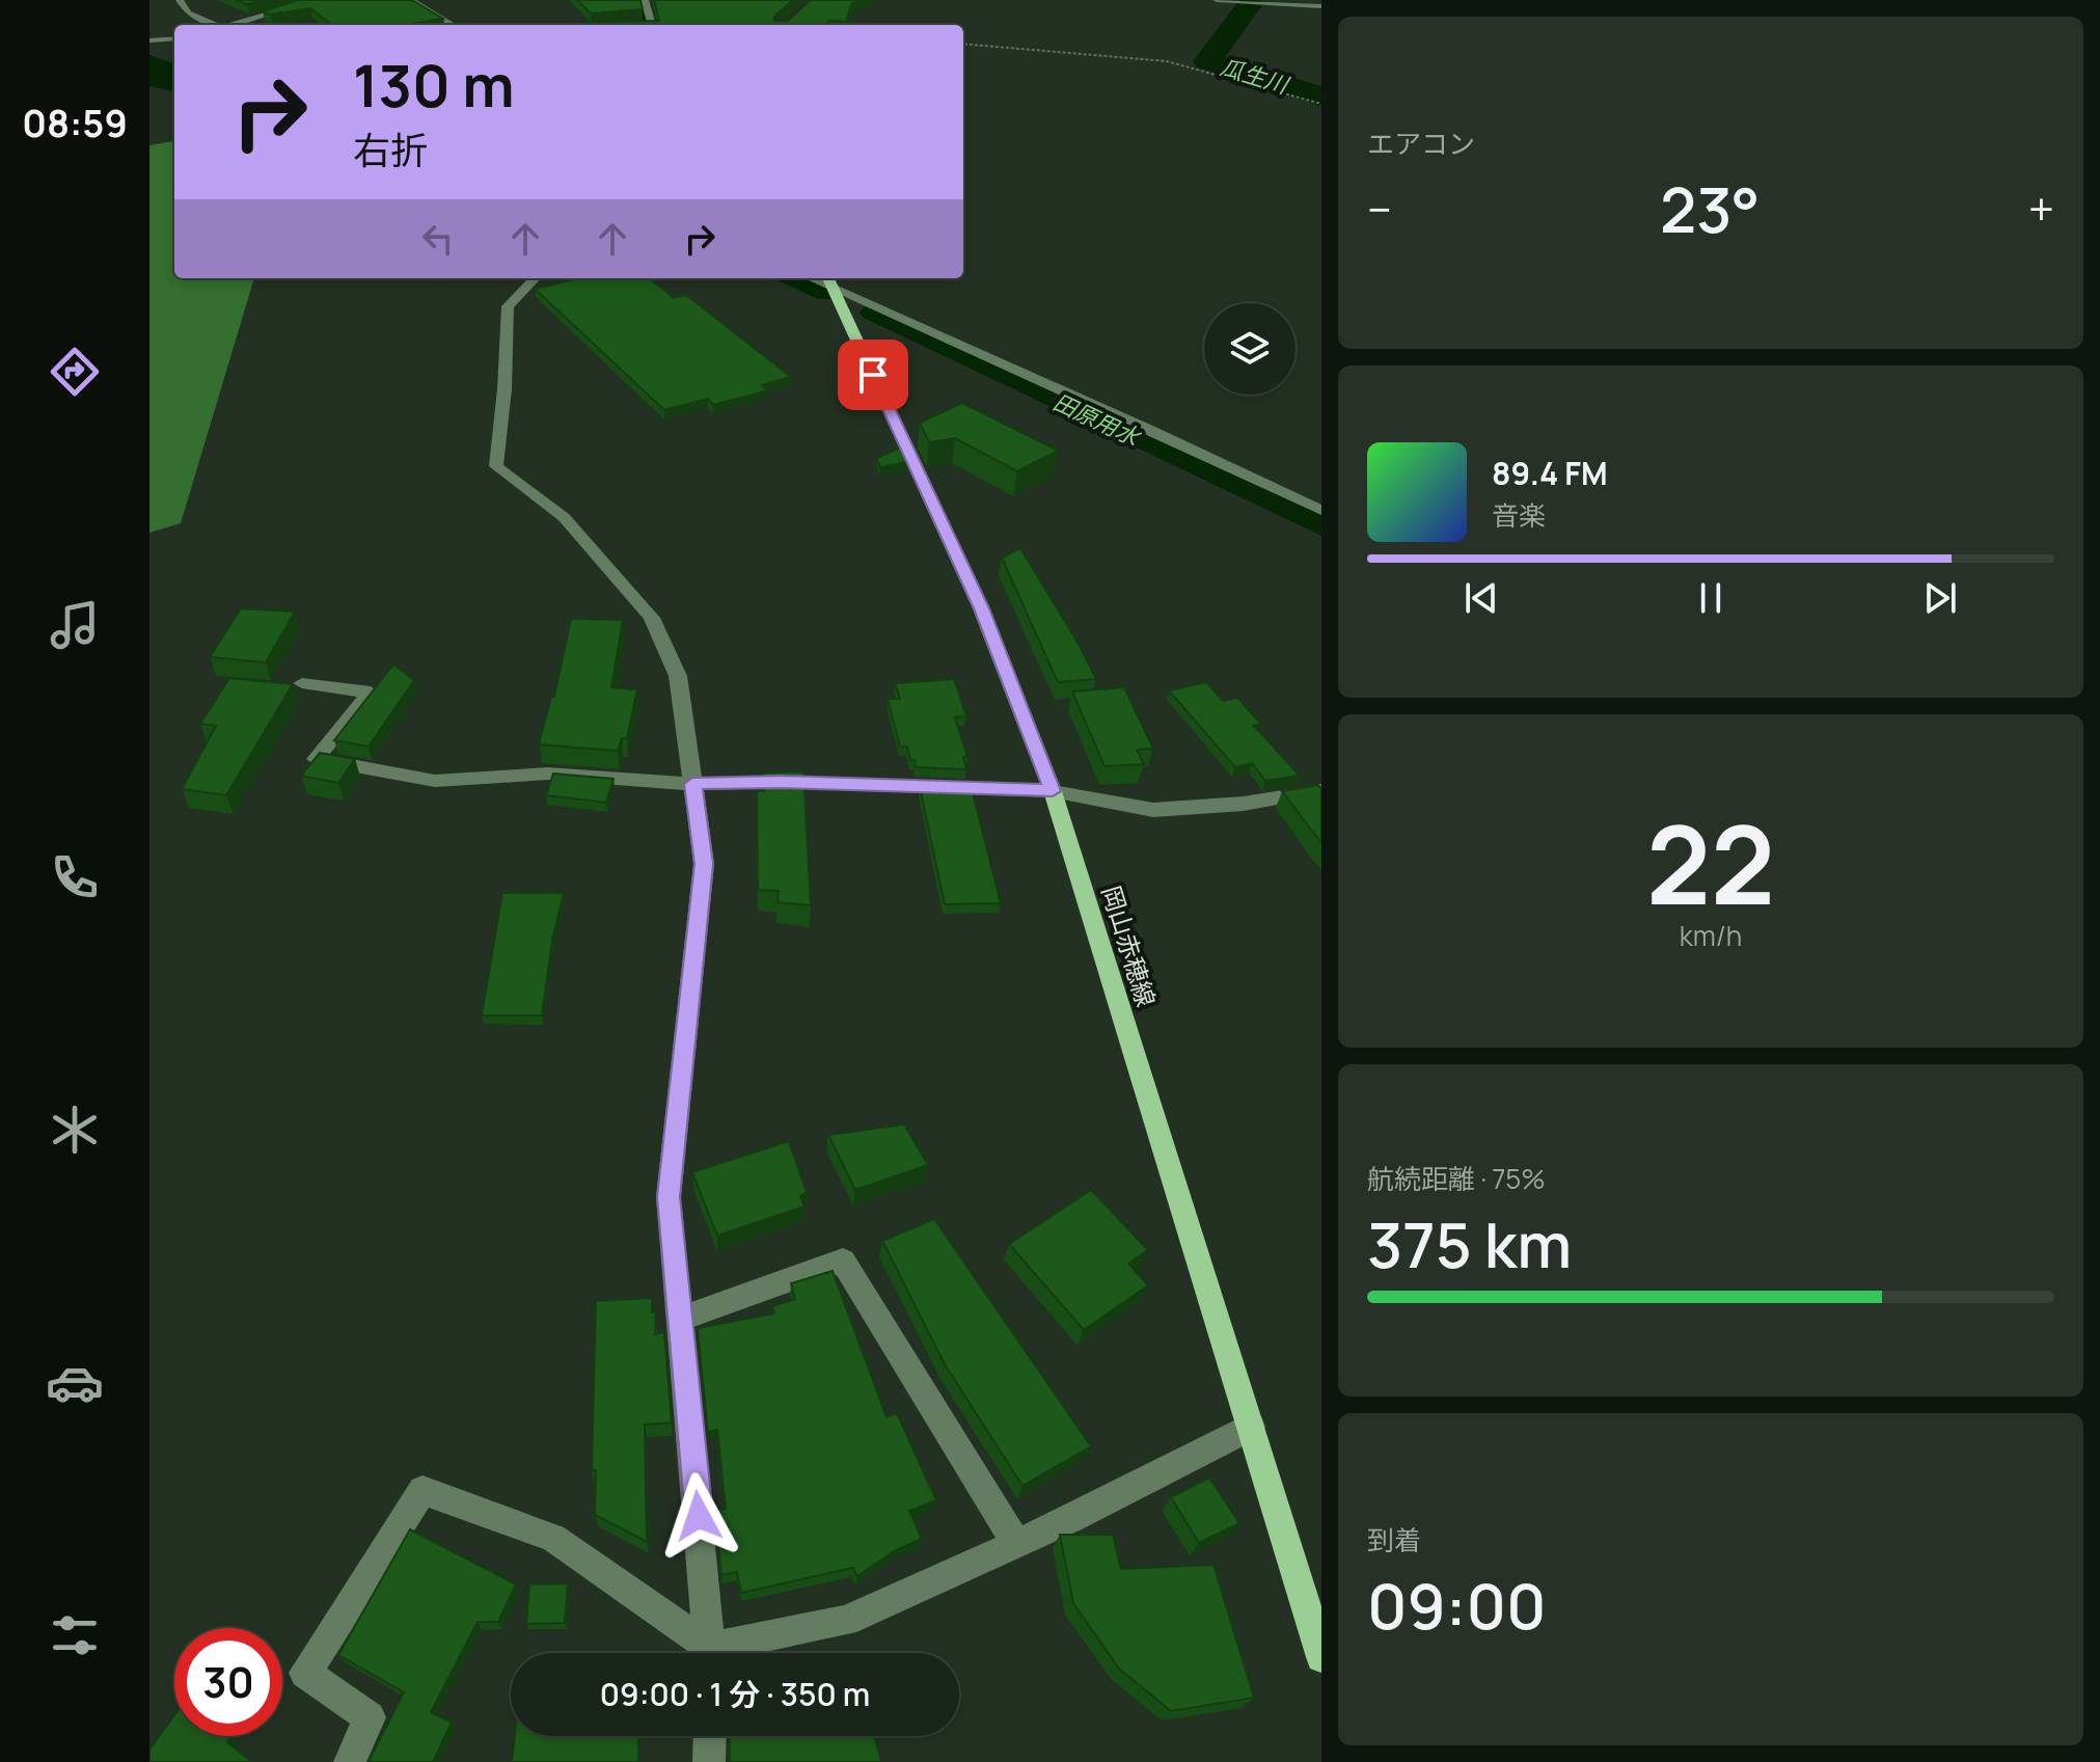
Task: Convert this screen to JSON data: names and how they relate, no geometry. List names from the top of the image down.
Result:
{
  "streets": {
    "main road": ["岡山赤穂線"]
  },
  "water": ["瓜生川", "田原用水"],
  "page": {
    "tabs": "08:59",
    "tile": [
      "エアコン",
      ["22", "km/h"],
      ["航続距離 · 75%", "375 km"],
      ["到着", "09:00"]
    ],
    "turn": ["130 m", "右折"],
    "heat": ["−", "23°", "+"],
    "song": ["89.4 FM", "音楽"],
    "limit": "30",
    "trip": "09:00 · 1 分 · 350 m"
  }
}
